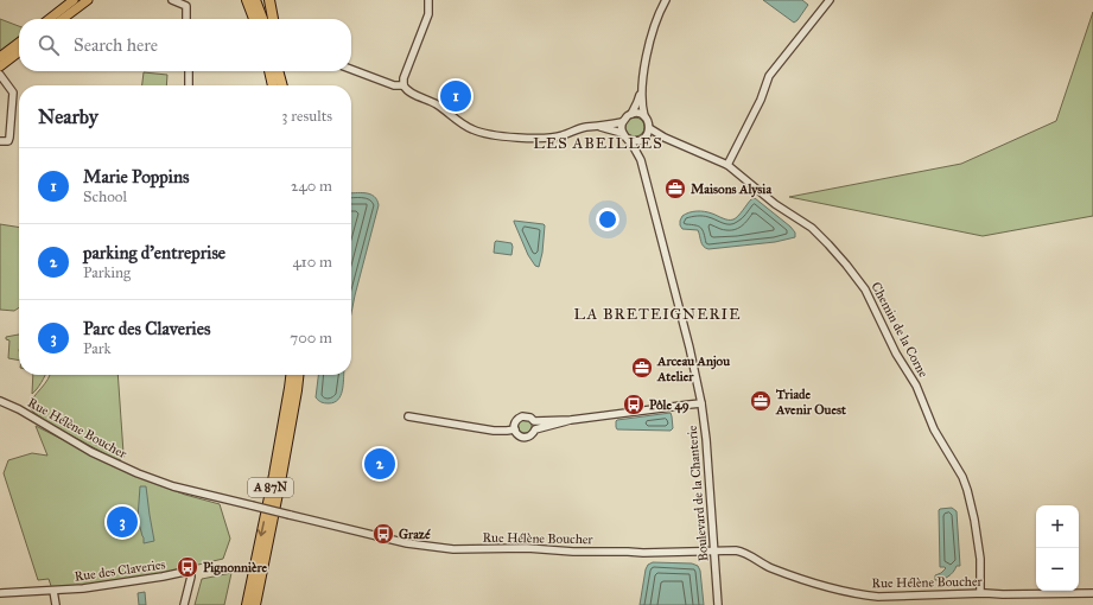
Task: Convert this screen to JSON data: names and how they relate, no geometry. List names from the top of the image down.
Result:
{
  "streets": {
    "highway": ["A 87N"],
    "street": [
      "Chemin de la Corne",
      "Rue Hélène Boucher",
      "Boulevard de la Chanterie",
      "Rue des Claveries"
    ]
  },
  "crossings": [
    ["Chemin de la Corne", "Rue Hélène Boucher"],
    ["Chemin de la Corne", "Boulevard de la Chanterie"],
    ["Rue Hélène Boucher", "Boulevard de la Chanterie"]
  ],
  "districts": ["LES ABEILLES", "LA BRETEIGNERIE"],
  "places": {
    "office": ["Maisons Alysia", "Arceau Anjou Atelier", "Triade Avenir Ouest"],
    "bus stop": ["Pôle 49", "Grazé", "Pignonnière"]
  },
  "page": {
    "search": "Search here",
    "pins": ["1", "2", "3"],
    "heading": ["Nearby", "3 results"],
    "list": [
      {
        "mark": "1",
        "name": "Marie Poppins",
        "note": "School",
        "value": "240 m"
      },
      {
        "mark": "2",
        "name": "parking d'entreprise",
        "note": "Parking",
        "value": "410 m"
      },
      {
        "mark": "3",
        "name": "Parc des Claveries",
        "note": "Park",
        "value": "700 m"
      }
    ],
    "map_buttons": ["+", "−"]
  }
}
